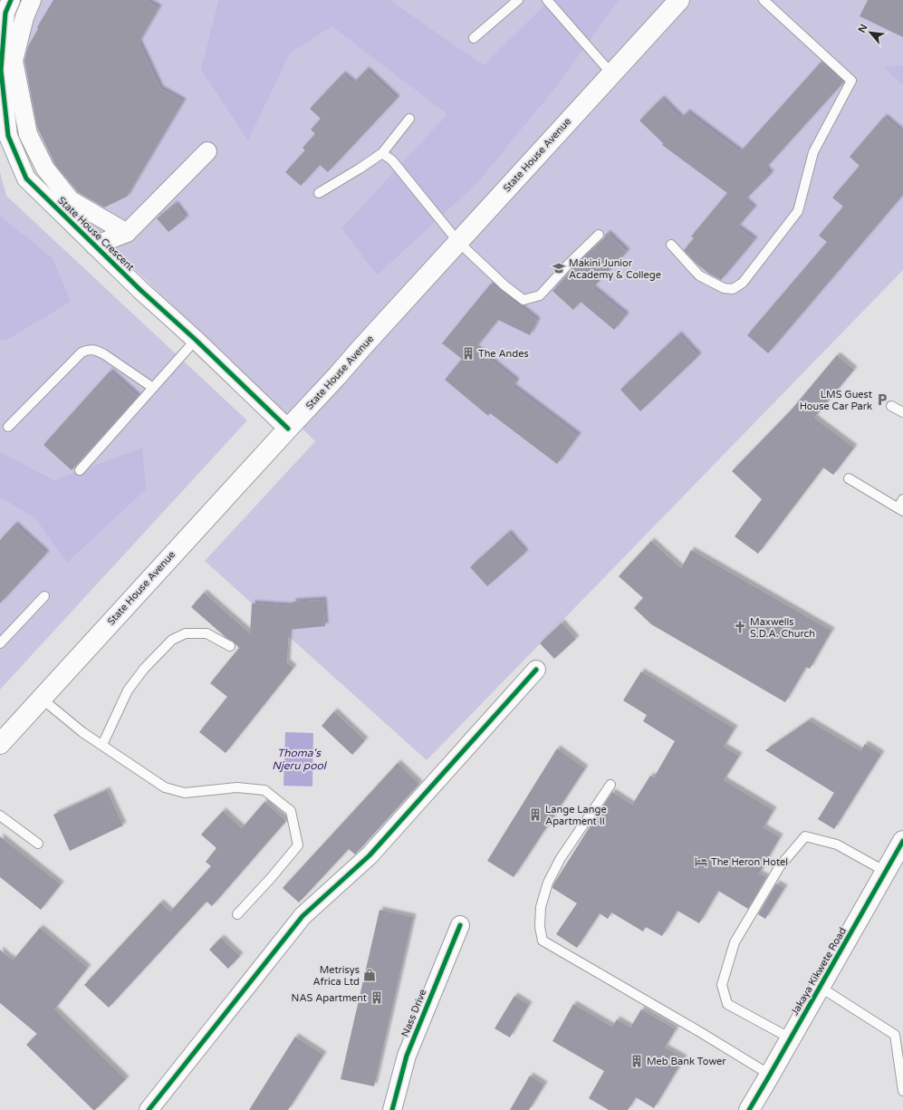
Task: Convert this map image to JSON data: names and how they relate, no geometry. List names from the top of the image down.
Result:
{
  "streets": {
    "main road": ["State House Avenue", "Jakaya Kikwete Road"],
    "street": ["State House Crescent", "Nass Drive"]
  },
  "crossings": [
    ["State House Avenue", "State House Crescent"]
  ],
  "water": ["Thoma's Njeru pool"],
  "places": {
    "school or university": ["Makini Junior Academy & College"],
    "building": [
      "The Andes",
      "Lange Lange Apartment II",
      "NAS Apartment",
      "Meb Bank Tower"
    ],
    "parking": ["LMS Guest House Car Park"],
    "church": ["Maxwells S.D.A. Church"],
    "hotel": ["The Heron Hotel"],
    "shop": ["Metrisys Africa Ltd"]
  },
  "north": "top left"
}
